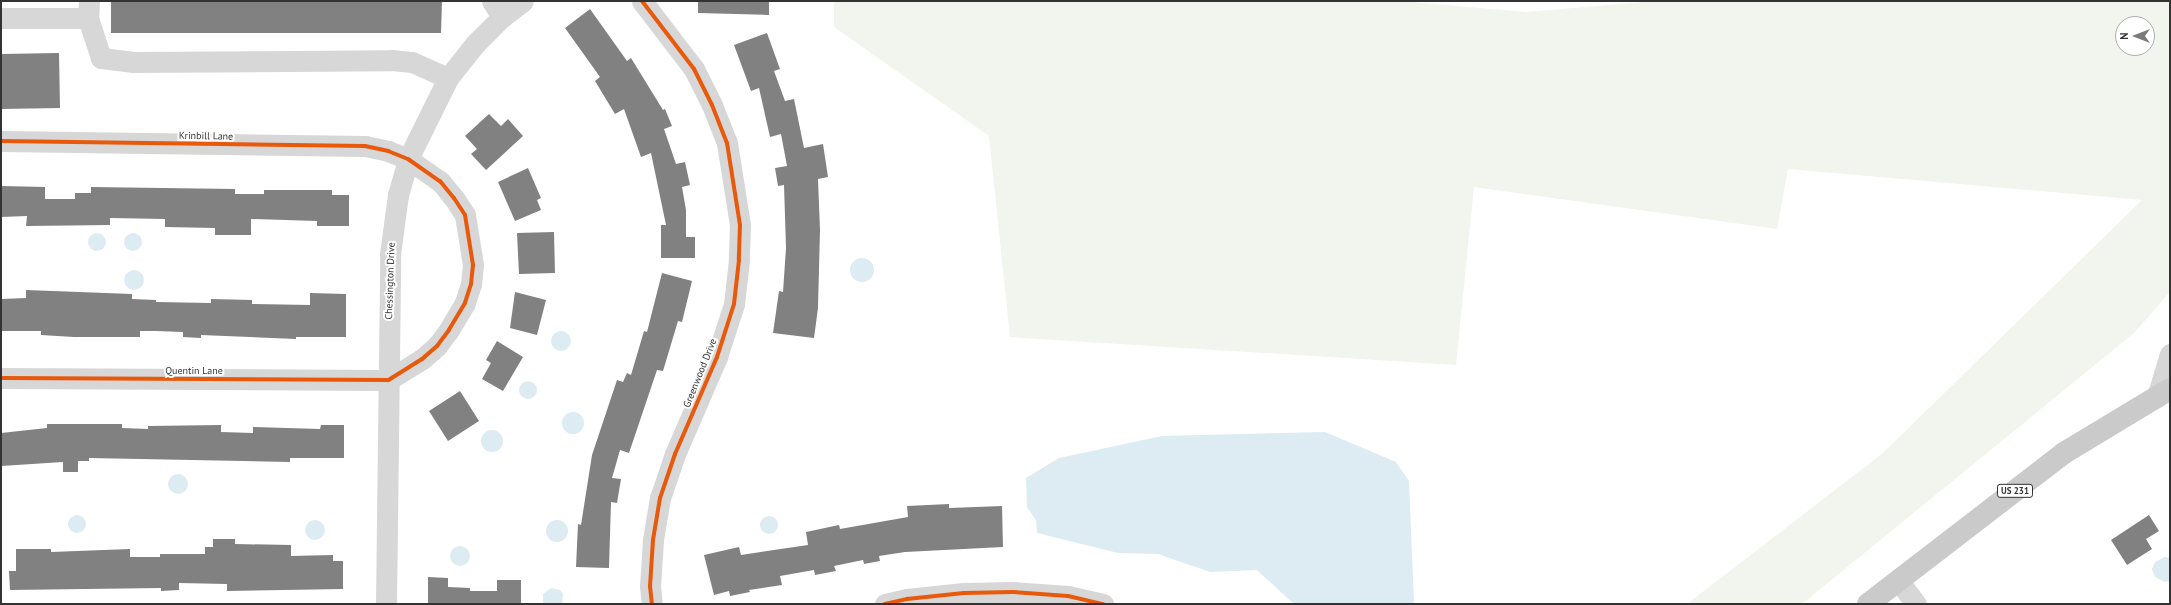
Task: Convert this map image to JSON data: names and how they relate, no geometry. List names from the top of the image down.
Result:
{
  "streets": {
    "main road": ["US 231"],
    "street": [
      "Krinbill Lane",
      "Chessington Drive",
      "Quentin Lane",
      "Greenwood Drive"
    ]
  },
  "crossings": [
    ["Krinbill Lane", "Chessington Drive"],
    ["Krinbill Lane", "Quentin Lane"],
    ["Chessington Drive", "Quentin Lane"]
  ],
  "north": "left"
}
